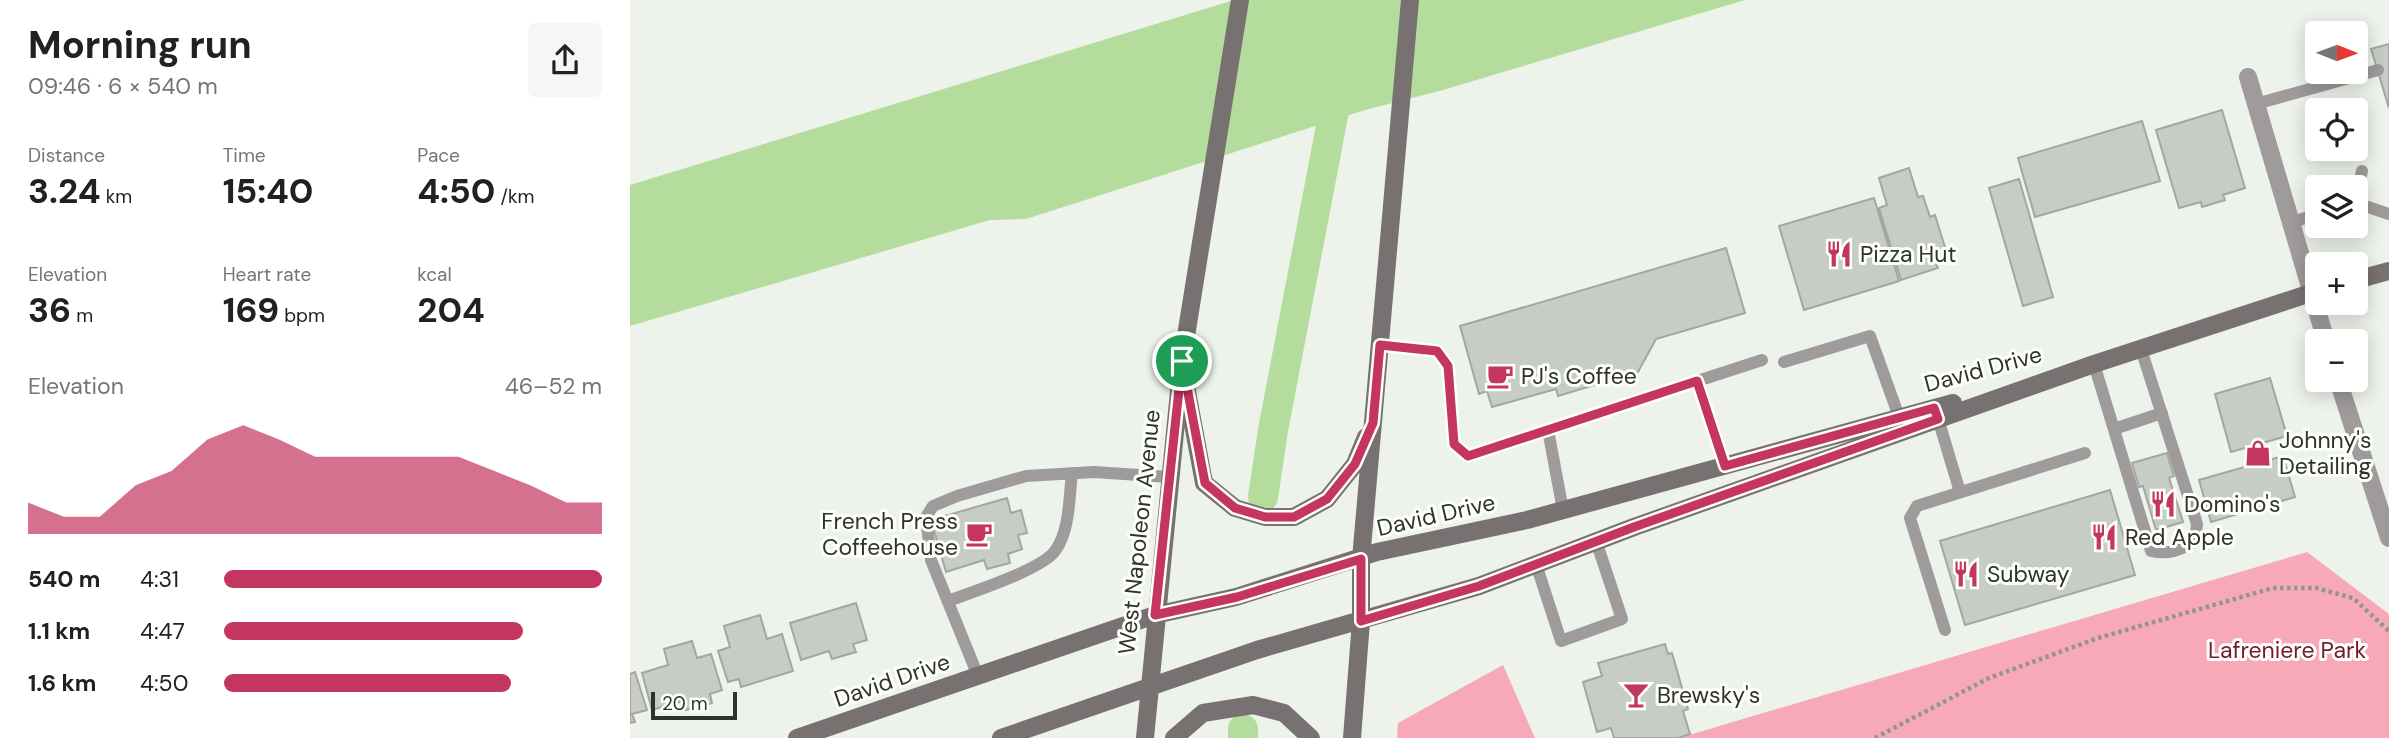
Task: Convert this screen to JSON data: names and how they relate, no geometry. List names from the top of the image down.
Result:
{
  "streets": {
    "main road": ["David Drive", "West Napoleon Avenue"]
  },
  "crossings": [
    ["David Drive", "West Napoleon Avenue"]
  ],
  "parks": ["Lafreniere Park"],
  "places": {
    "restaurant": [
      "Pizza Hut",
      "Domino's",
      "Red Apple",
      "Subway"
    ],
    "cafe": ["PJ's Coffee", "French Press Coffeehouse"],
    "shop": ["Johnny's Detailing"],
    "bar": ["Brewsky's"]
  },
  "scale_bar": "20 m",
  "north": "right",
  "page": {
    "heading": ["Morning run", "09:46 · 6 × 540 m"],
    "map_buttons": ["+", "−"],
    "stats": [
      ["Distance", "3.24 km"],
      ["Time", "15:40"],
      ["Pace", "4:50 /km"],
      ["Elevation", "36 m"],
      ["Heart rate", "169 bpm"],
      ["kcal", "204"]
    ],
    "chart": ["Elevation", "46–52 m"],
    "list": [
      {
        "name": "540 m",
        "note": "4:31"
      },
      {
        "name": "1.1 km",
        "note": "4:47"
      },
      {
        "name": "1.6 km",
        "note": "4:50"
      }
    ],
    "scale": "20 m"
  }
}
